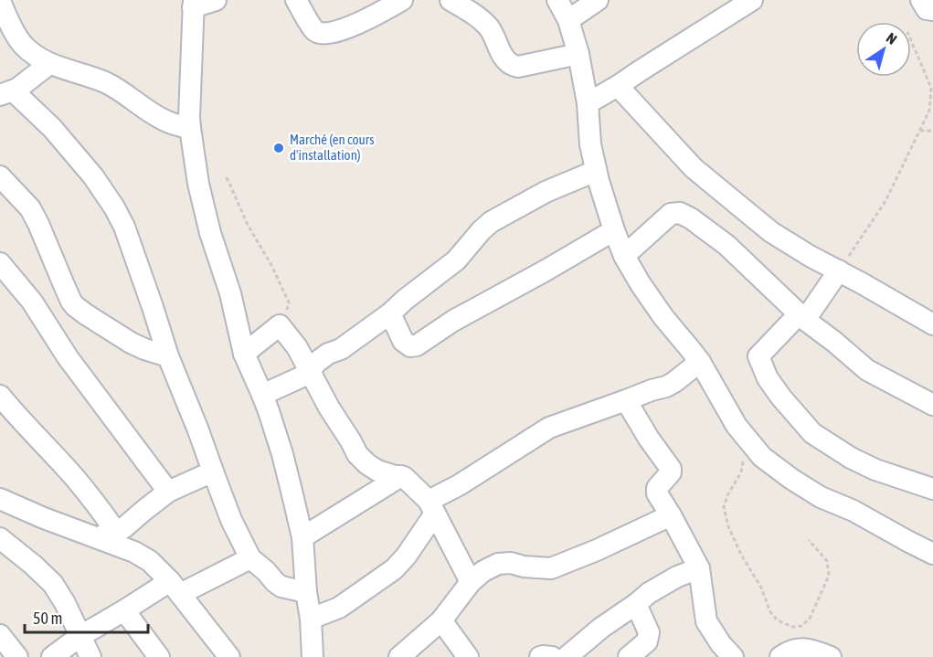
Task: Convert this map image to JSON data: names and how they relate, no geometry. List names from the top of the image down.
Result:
{
  "places": ["Marché (en cours d'installation)"],
  "scale_bar": "50 m",
  "north": "top right"
}
